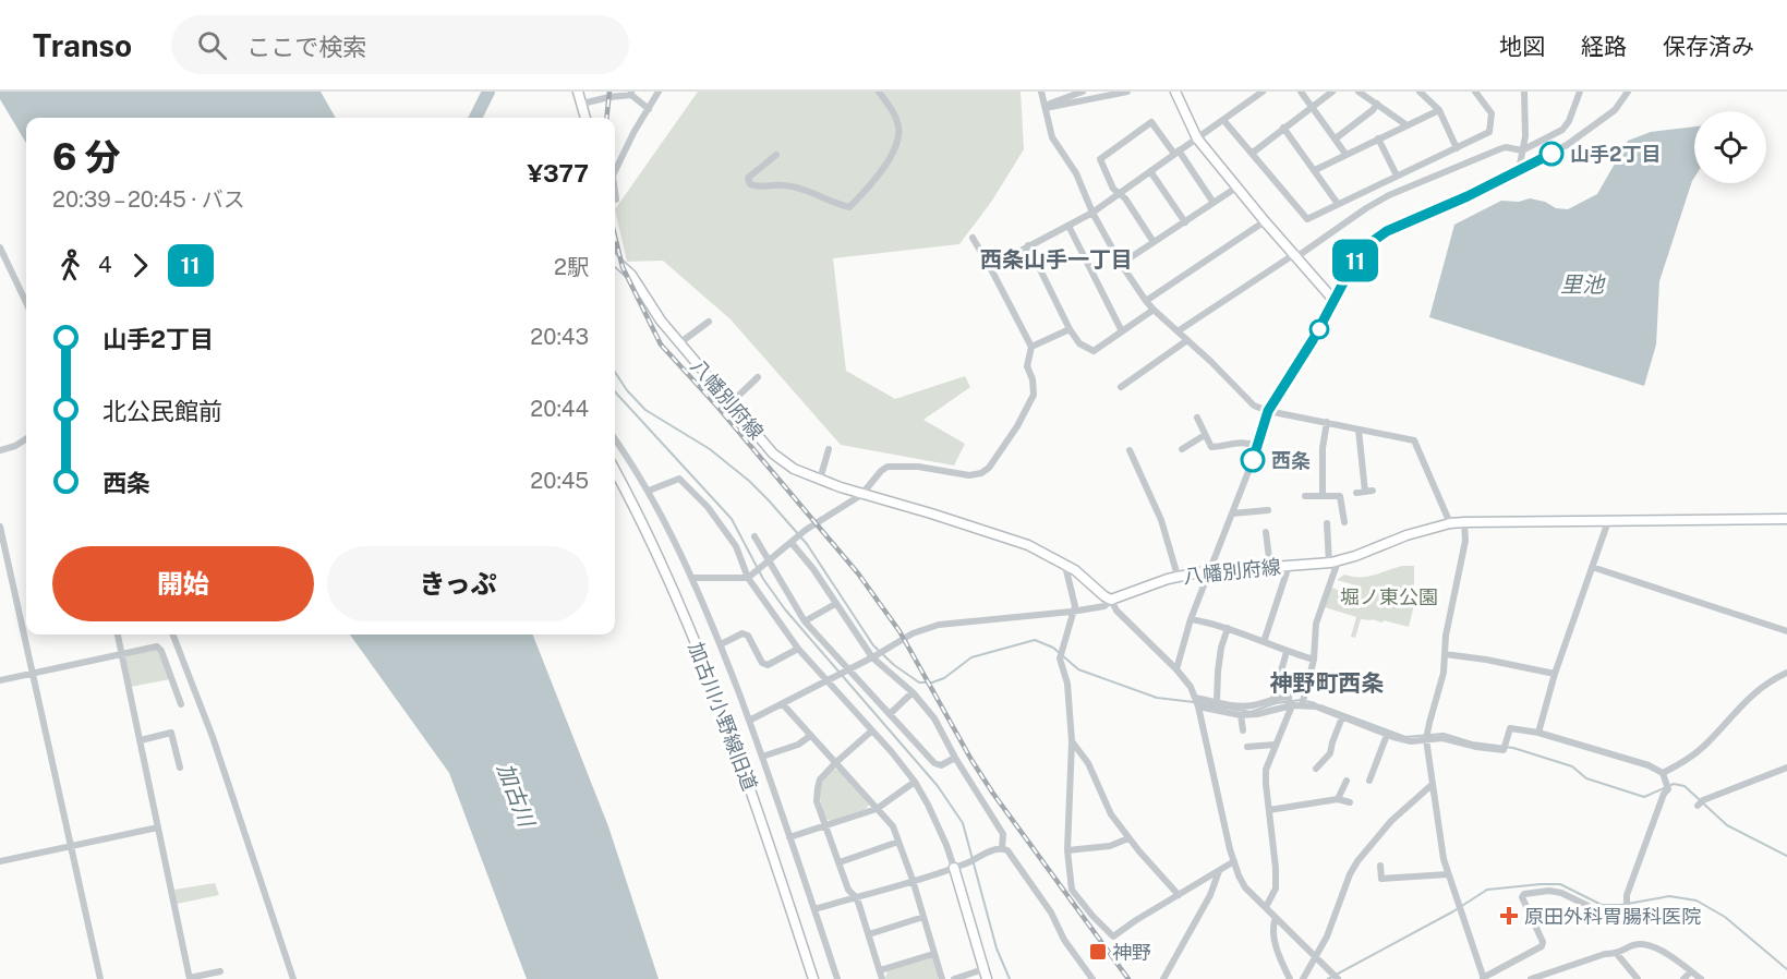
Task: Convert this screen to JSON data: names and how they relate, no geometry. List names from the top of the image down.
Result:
{
  "streets": {
    "main road": ["八幡別府線", "加古川小野線旧道"]
  },
  "districts": ["西条山手一丁目", "神野町西条"],
  "water": ["里池", "加古川"],
  "parks": ["堀ノ東公園"],
  "places": {
    "other": ["山手2丁目", "西条"],
    "health": ["原田外科胃腸科医院"],
    "transit": ["神野"]
  },
  "lines": ["bus line 11"],
  "page": {
    "header": "Transo",
    "search": "ここで検索",
    "nav": ["地図", "経路", "保存済み"],
    "on_map": "11",
    "heading": ["6 分", "20:39 – 20:45 · バス", "¥377"],
    "legs": ["4", "11", "2駅"],
    "list": [
      {
        "name": "山手2丁目",
        "value": "20:43"
      },
      {
        "name": "北公民館前",
        "value": "20:44"
      },
      {
        "name": "西条",
        "value": "20:45"
      }
    ],
    "buttons": ["開始", "きっぷ"]
  }
}
